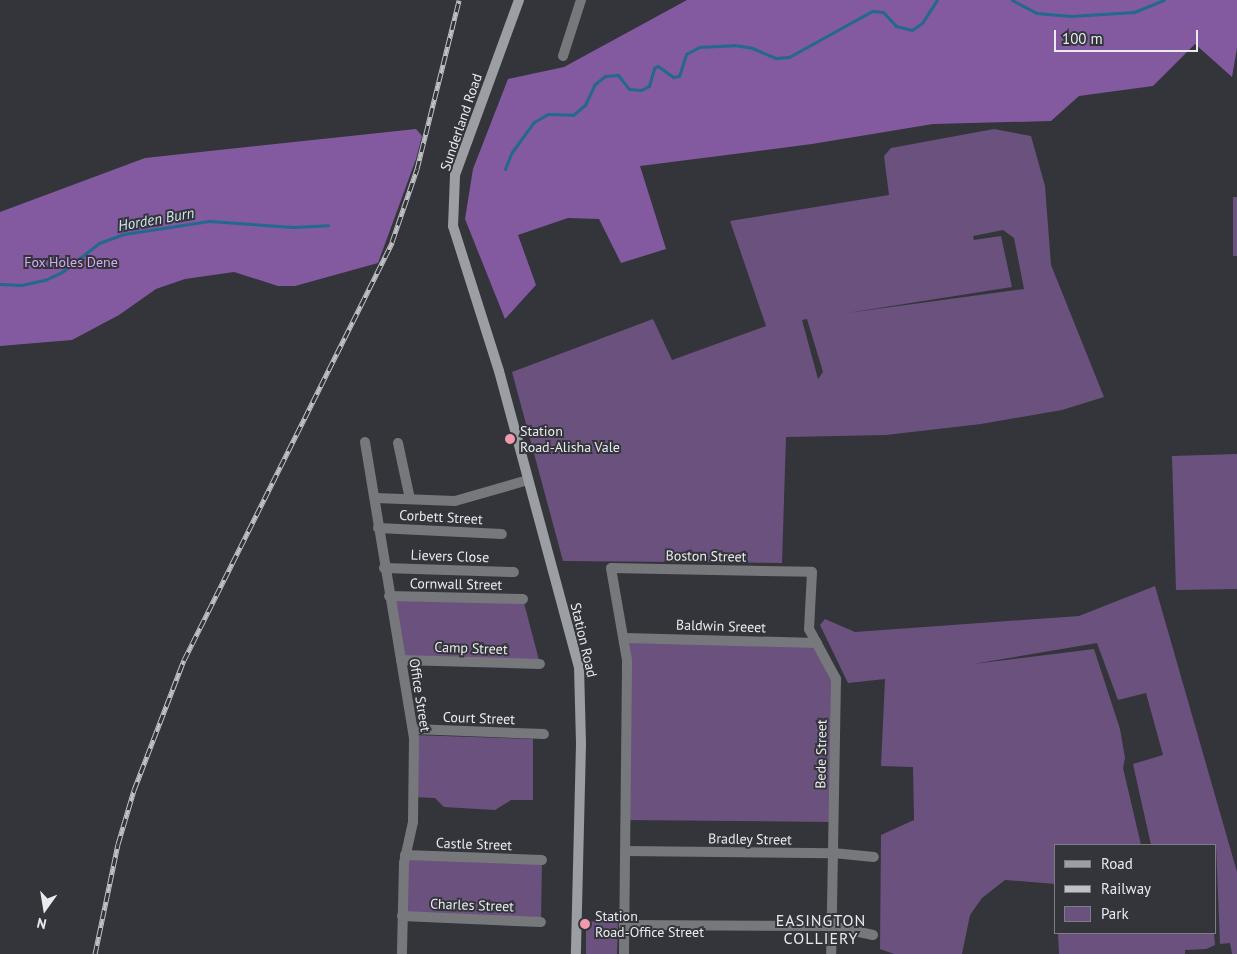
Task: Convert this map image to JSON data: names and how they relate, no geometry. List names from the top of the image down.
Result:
{
  "streets": {
    "main road": ["Sunderland Road", "Station Road"],
    "street": [
      "Corbett Street",
      "Lievers Close",
      "Boston Street",
      "Cornwall Street",
      "Baldwin Sreeet",
      "Camp Street",
      "Office Street",
      "Court Street",
      "Bede Street",
      "Bradley Street",
      "Castle Street",
      "Charles Street"
    ]
  },
  "crossings": [
    ["Sunderland Road", "Station Road"],
    ["Corbett Street", "Office Street"],
    ["Lievers Close", "Office Street"],
    ["Boston Street", "Baldwin Sreeet"],
    ["Boston Street", "Bede Street"],
    ["Cornwall Street", "Office Street"],
    ["Baldwin Sreeet", "Bede Street"],
    ["Camp Street", "Office Street"],
    ["Office Street", "Court Street"],
    ["Office Street", "Castle Street"],
    ["Office Street", "Charles Street"],
    ["Bede Street", "Bradley Street"]
  ],
  "districts": ["EASINGTON COLLIERY"],
  "water": ["Horden Burn"],
  "parks": ["Fox Holes Dene"],
  "places": ["Station Road-Alisha Vale", "Station Road-Office Street"],
  "legend": ["Road", "Railway", "Park"],
  "scale_bar": "100 m",
  "north": "bottom"
}
